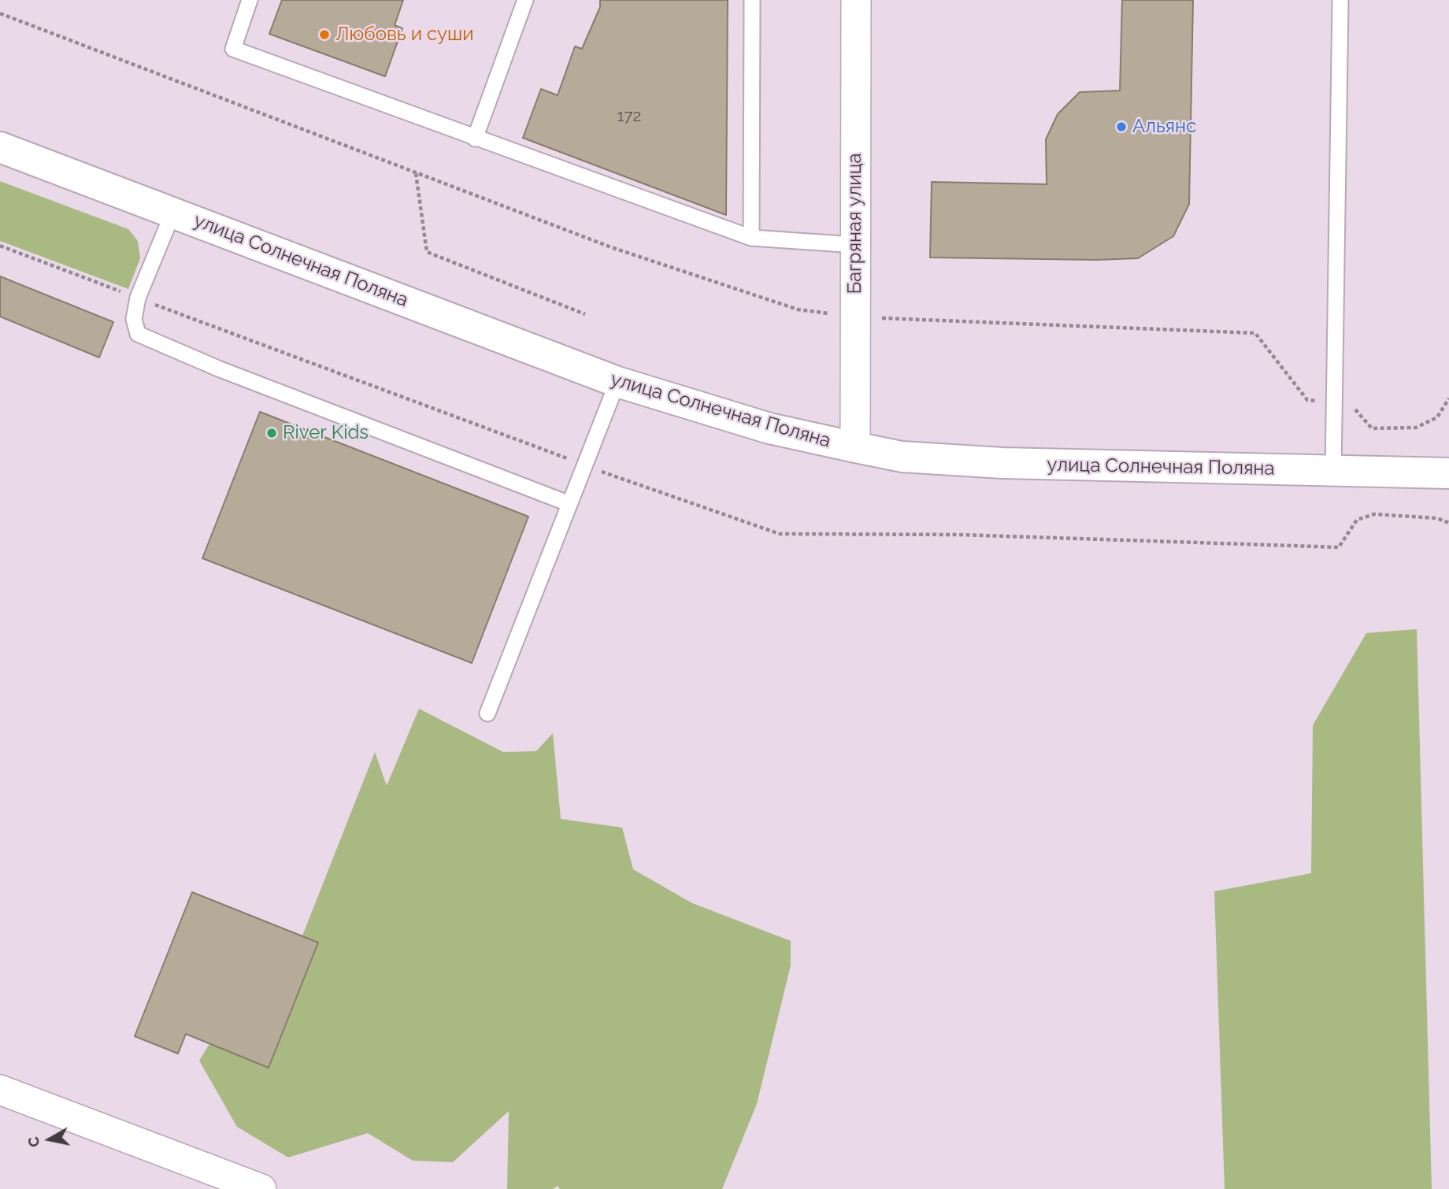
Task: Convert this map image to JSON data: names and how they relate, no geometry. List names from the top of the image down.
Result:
{
  "streets": {
    "street": ["Багряная улица", "улица Солнечная Поляна"]
  },
  "crossings": [
    ["Багряная улица", "улица Солнечная Поляна"]
  ],
  "places": ["Любовь и суши", "Альянс", "River Kids"],
  "house_numbers": ["172"],
  "north": "left"
}
